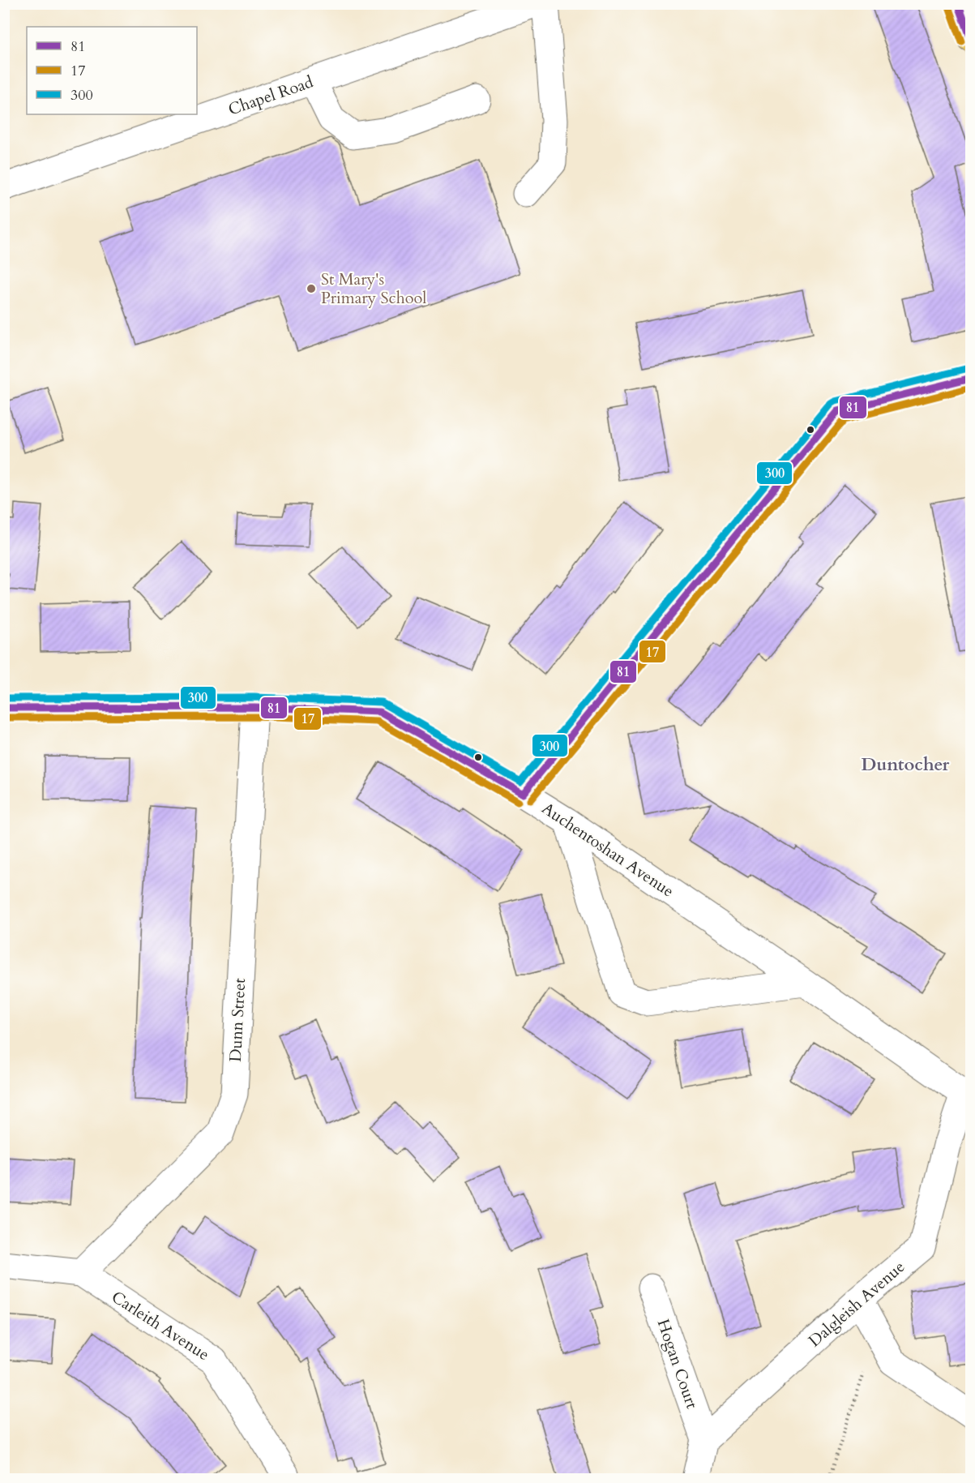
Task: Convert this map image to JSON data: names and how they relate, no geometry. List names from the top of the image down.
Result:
{
  "streets": {
    "street": [
      "Chapel Road",
      "Auchentoshan Avenue",
      "Dunn Street",
      "Dalgleish Avenue",
      "Carleith Avenue",
      "Hogan Court"
    ]
  },
  "crossings": [
    ["Auchentoshan Avenue", "Dunn Street"],
    ["Auchentoshan Avenue", "Dalgleish Avenue"],
    ["Dunn Street", "Carleith Avenue"],
    ["Dalgleish Avenue", "Hogan Court"]
  ],
  "districts": ["Duntocher"],
  "places": ["St Mary's Primary School"],
  "lines": ["transit line 81", "transit line 17", "transit line 300"],
  "legend": ["81", "17", "300"]
}
